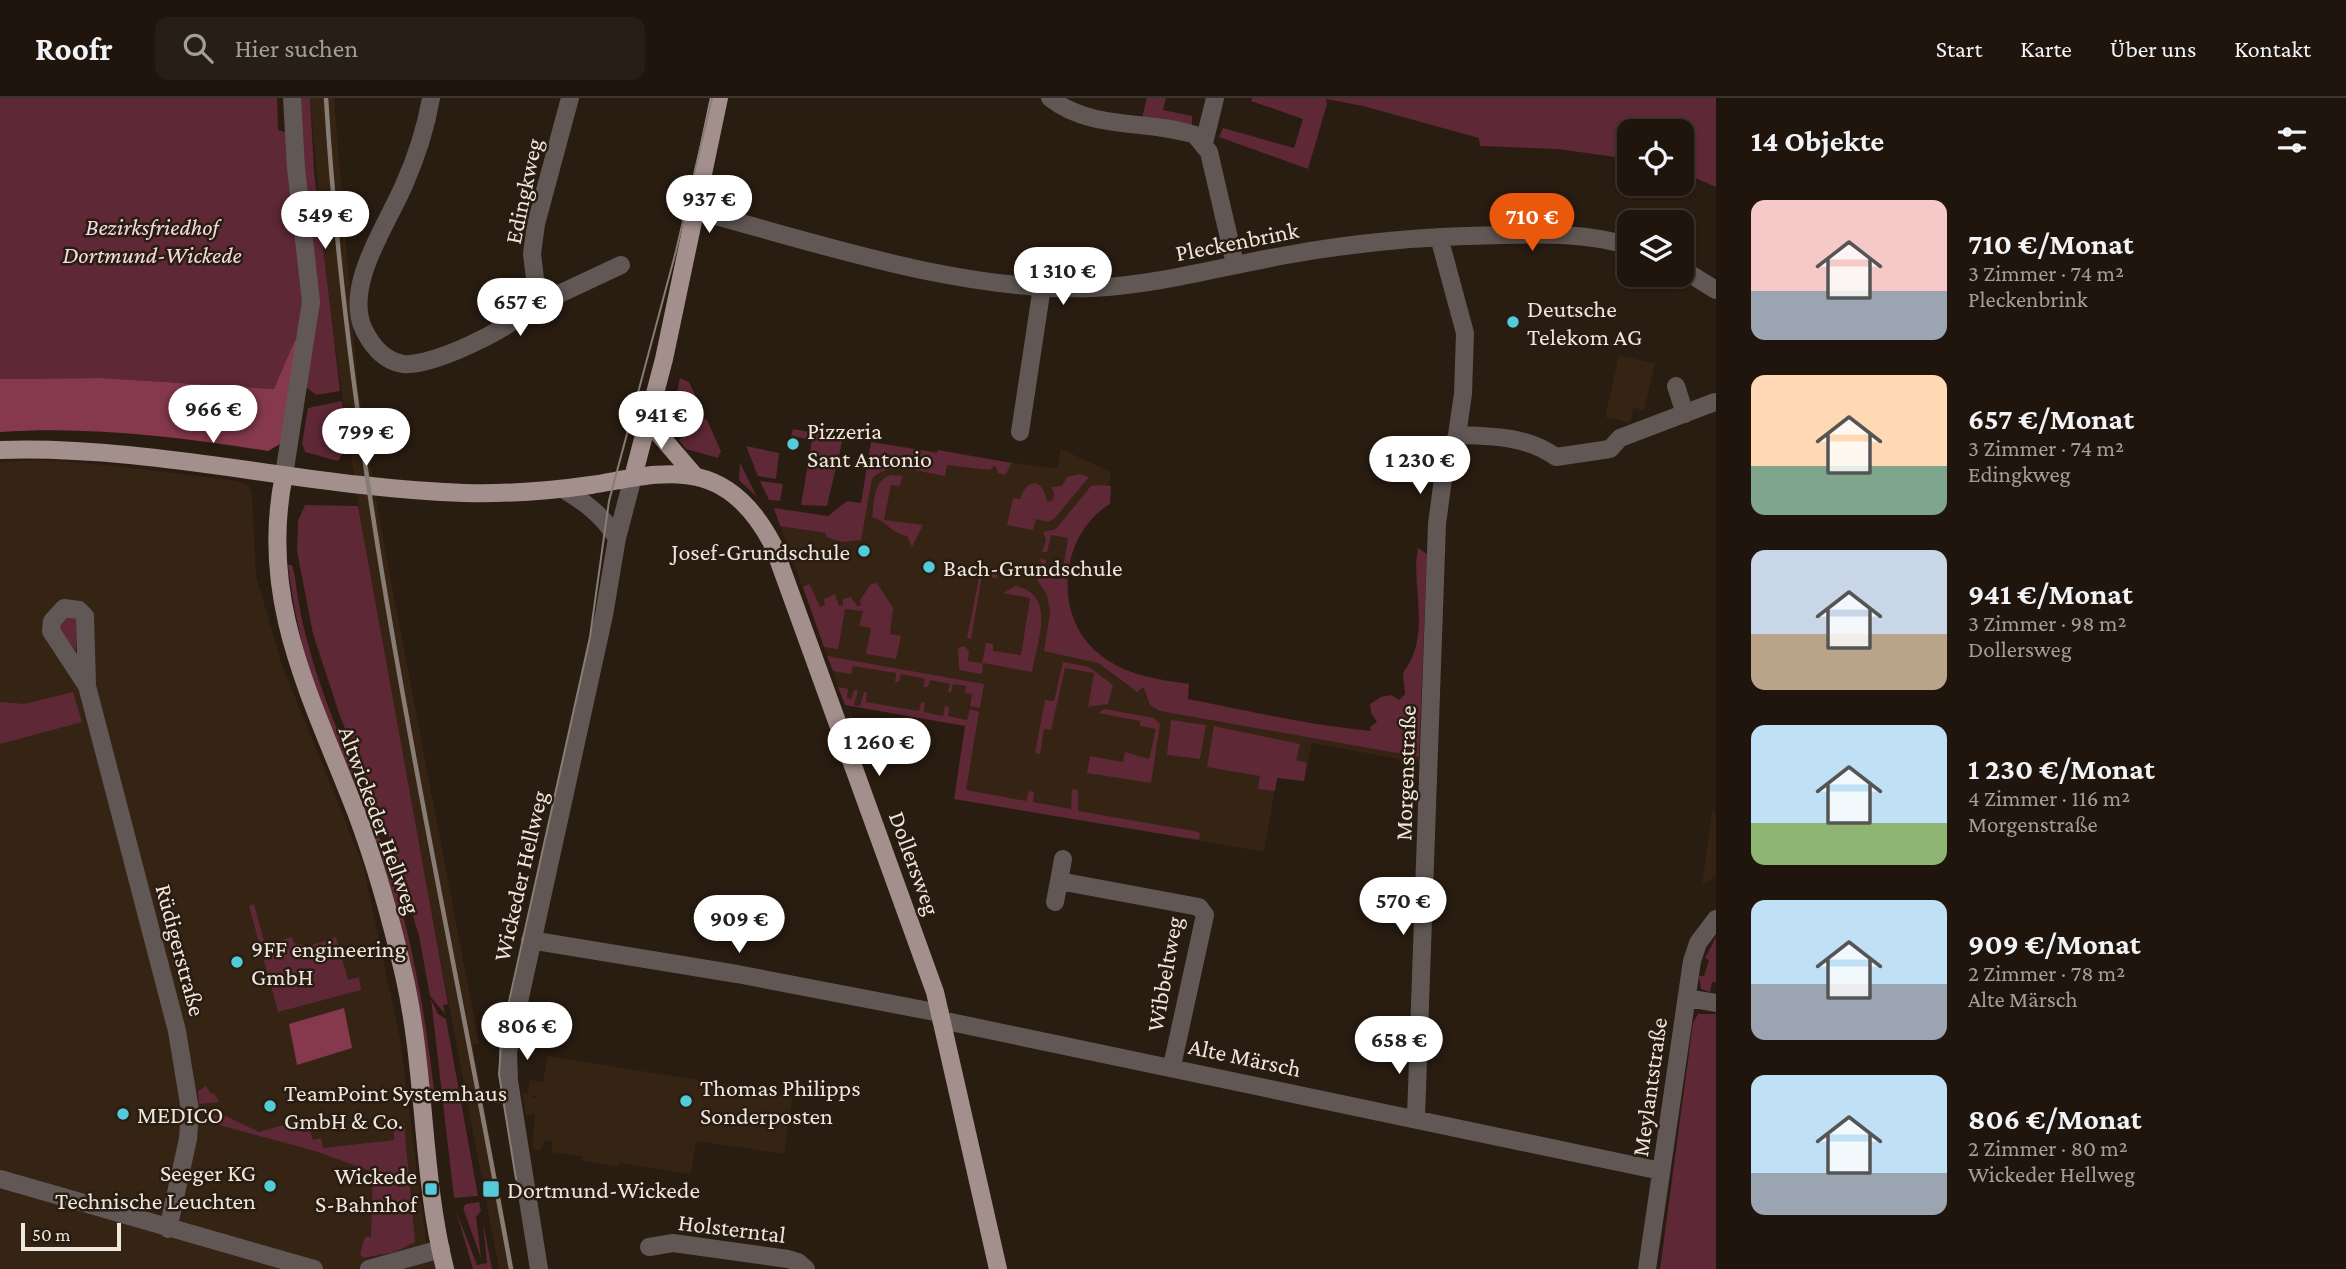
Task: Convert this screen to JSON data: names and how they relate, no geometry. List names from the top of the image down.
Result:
{
  "streets": {
    "main road": ["Altwickeder Hellweg", "Dollersweg", "Wickeder Hellweg"],
    "street": [
      "Edingkweg",
      "Pleckenbrink",
      "Morgenstraße",
      "Rüdigerstraße",
      "Wibbeltweg",
      "Alte Märsch",
      "Meylantstraße",
      "Holsterntal"
    ]
  },
  "crossings": [
    ["Pleckenbrink", "Morgenstraße"],
    ["Pleckenbrink", "Wickeder Hellweg"],
    ["Morgenstraße", "Alte Märsch"],
    ["Altwickeder Hellweg", "Dollersweg"],
    ["Dollersweg", "Wickeder Hellweg"],
    ["Dollersweg", "Alte Märsch"],
    ["Wickeder Hellweg", "Alte Märsch"],
    ["Wibbeltweg", "Alte Märsch"],
    ["Alte Märsch", "Meylantstraße"]
  ],
  "parks": ["Bezirksfriedhof Dortmund-Wickede"],
  "places": {
    "other": [
      "Deutsche Telekom AG",
      "Pizzeria Sant Antonio",
      "Josef-Grundschule",
      "Bach-Grundschule",
      "9FF engineering GmbH",
      "Thomas Philipps Sonderposten",
      "TeamPoint Systemhaus GmbH & Co.",
      "MEDICO",
      "Seeger KG Technische Leuchten"
    ],
    "transit": ["Wickede S-Bahnhof", "Dortmund-Wickede"]
  },
  "scale_bar": "50 m",
  "page": {
    "header": "Roofr",
    "search": "Hier suchen",
    "nav": [
      "Start",
      "Karte",
      "Über uns",
      "Kontakt"
    ],
    "heading": "14 Objekte",
    "price": [
      "937 €",
      "549 €",
      "710 €",
      "1 310 €",
      "657 €",
      "966 €",
      "941 €",
      "799 €",
      "1 230 €",
      "1 260 €",
      "570 €",
      "909 €",
      "806 €",
      "658 €"
    ],
    "list": [
      {
        "name": "710 €/Monat",
        "note": "3 Zimmer · 74 m² · Pleckenbrink"
      },
      {
        "name": "657 €/Monat",
        "note": "3 Zimmer · 74 m² · Edingkweg"
      },
      {
        "name": "941 €/Monat",
        "note": "3 Zimmer · 98 m² · Dollersweg"
      },
      {
        "name": "1 230 €/Monat",
        "note": "4 Zimmer · 116 m² · Morgenstraße"
      },
      {
        "name": "909 €/Monat",
        "note": "2 Zimmer · 78 m² · Alte Märsch"
      },
      {
        "name": "806 €/Monat",
        "note": "2 Zimmer · 80 m² · Wickeder Hellweg"
      }
    ],
    "scale": "50 m"
  }
}
